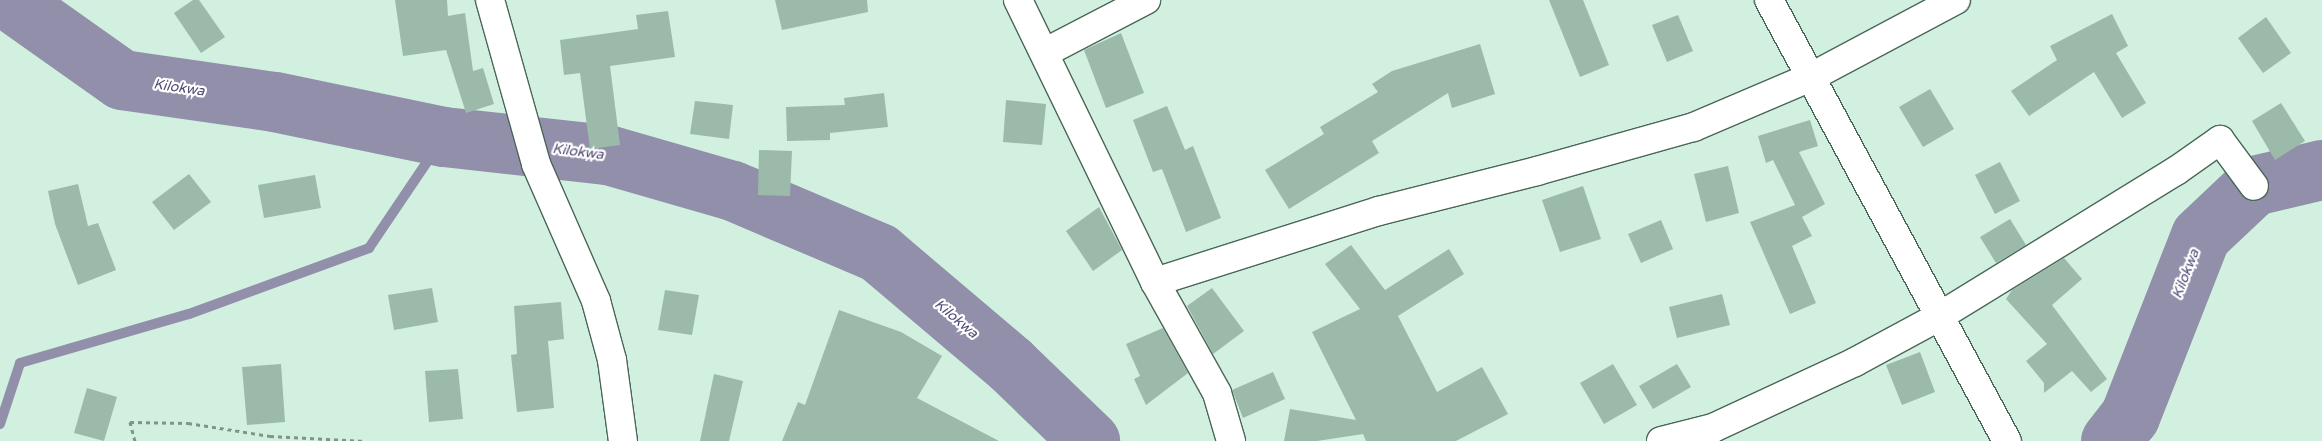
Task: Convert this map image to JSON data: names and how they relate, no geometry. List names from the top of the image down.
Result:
{
  "water": ["Kilokwa"]
}
